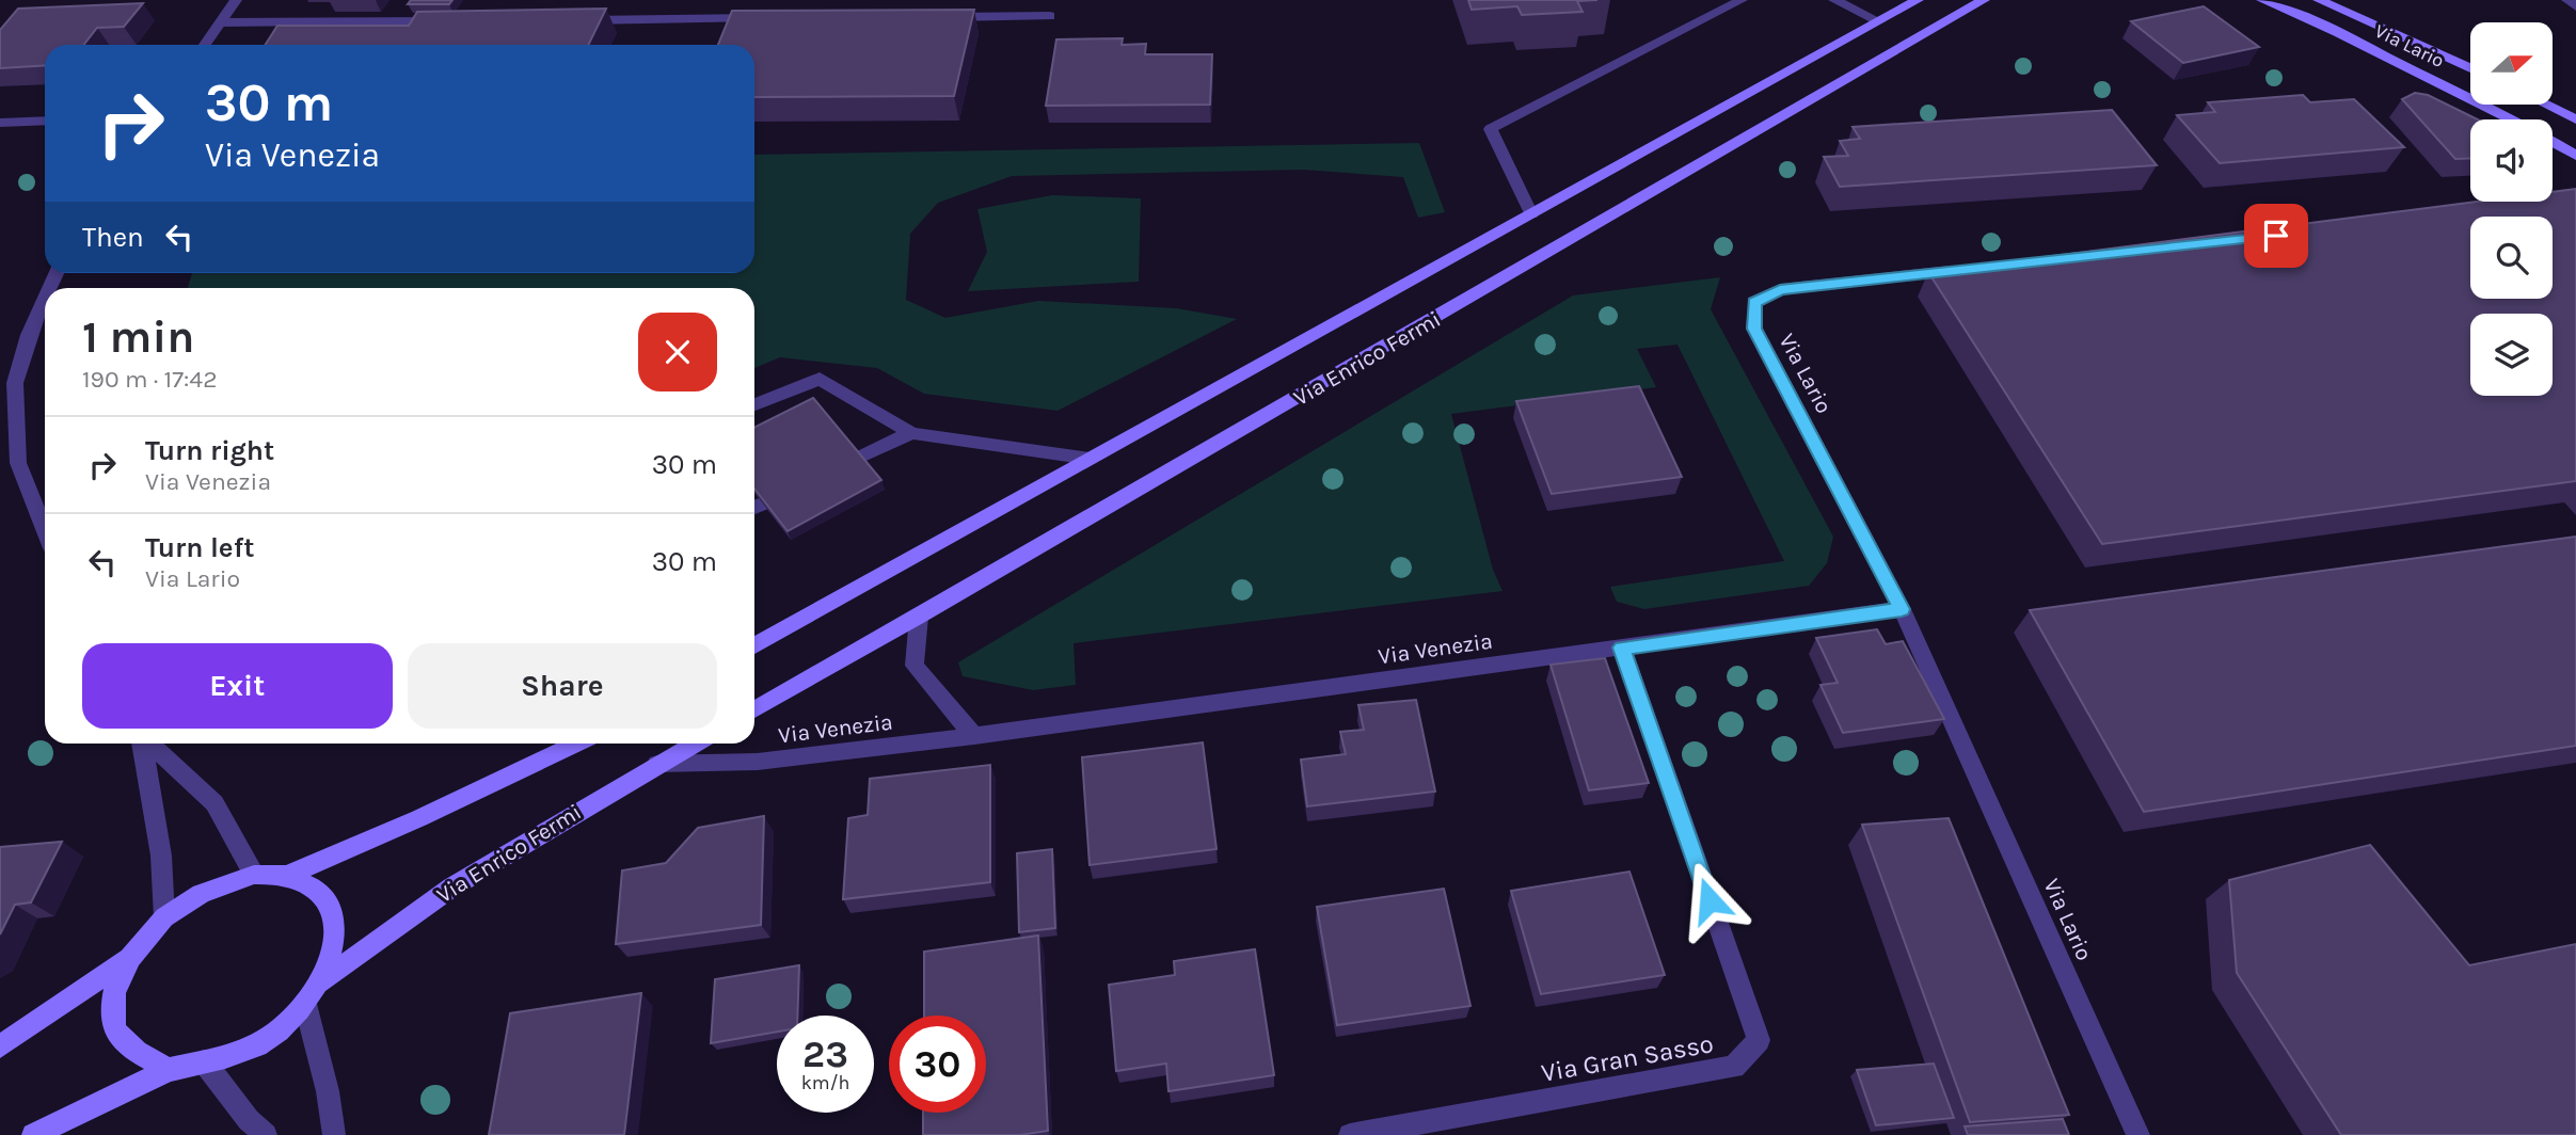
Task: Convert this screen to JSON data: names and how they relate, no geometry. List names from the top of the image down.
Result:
{
  "streets": {
    "street": [
      "Via Lario",
      "Via Enrico Fermi",
      "Via Venezia",
      "Via Gran Sasso"
    ]
  },
  "crossings": [
    ["Via Lario", "Via Venezia"],
    ["Via Enrico Fermi", "Via Venezia"],
    ["Via Venezia", "Via Gran Sasso"]
  ],
  "north": "right",
  "page": {
    "turn": ["30 m", "Via Venezia"],
    "then": "Then",
    "heading": ["1 min", "190 m · 17:42"],
    "list": [
      {
        "name": "Turn right",
        "note": "Via Venezia",
        "value": "30 m"
      },
      {
        "name": "Turn left",
        "note": "Via Lario",
        "value": "30 m"
      }
    ],
    "buttons": ["Exit", "Share"],
    "speed": "23 km/h",
    "limit": "30"
  }
}
